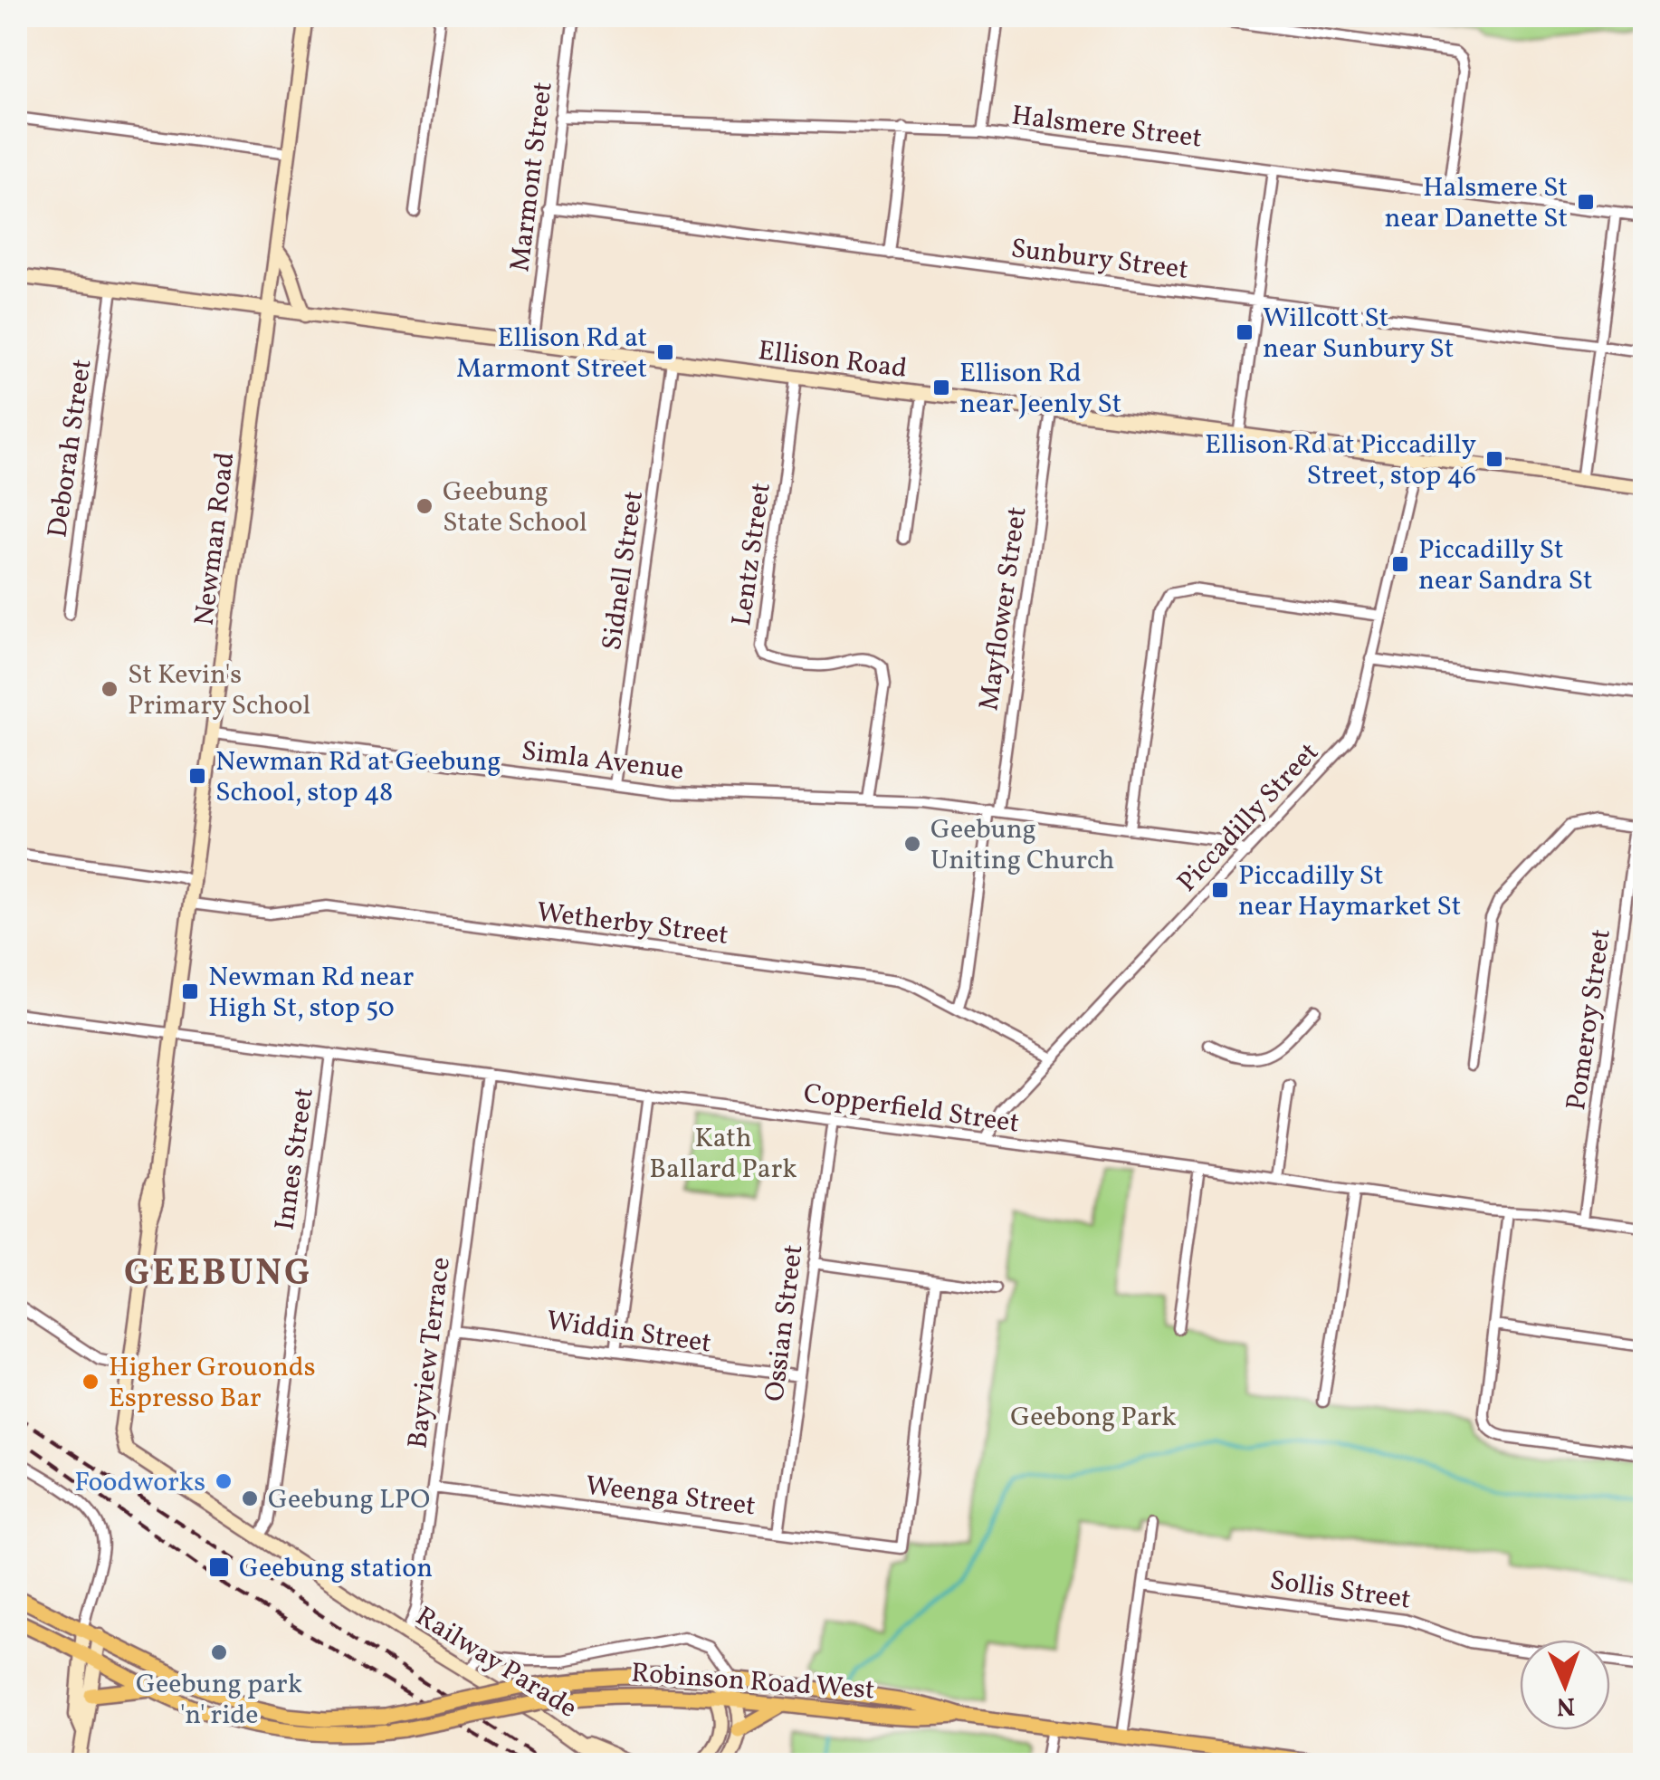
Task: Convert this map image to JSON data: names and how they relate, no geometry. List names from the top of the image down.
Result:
{
  "streets": {
    "main road": [
      "Ellison Road",
      "Newman Road",
      "Railway Parade",
      "Robinson Road West"
    ],
    "street": [
      "Halsmere Street",
      "Marmont Street",
      "Sunbury Street",
      "Deborah Street",
      "Lentz Street",
      "Sidnell Street",
      "Mayflower Street",
      "Simla Avenue",
      "Piccadilly Street",
      "Wetherby Street",
      "Pomeroy Street",
      "Copperfield Street",
      "Innes Street",
      "Ossian Street",
      "Widdin Street",
      "Bayview Terrace",
      "Weenga Street",
      "Sollis Street"
    ]
  },
  "crossings": [
    ["Halsmere Street", "Marmont Street"],
    ["Marmont Street", "Sunbury Street"],
    ["Marmont Street", "Ellison Road"],
    ["Ellison Road", "Deborah Street"],
    ["Ellison Road", "Newman Road"],
    ["Ellison Road", "Lentz Street"],
    ["Ellison Road", "Sidnell Street"],
    ["Ellison Road", "Mayflower Street"],
    ["Ellison Road", "Piccadilly Street"],
    ["Newman Road", "Simla Avenue"],
    ["Newman Road", "Wetherby Street"],
    ["Newman Road", "Copperfield Street"],
    ["Newman Road", "Railway Parade"],
    ["Lentz Street", "Simla Avenue"],
    ["Sidnell Street", "Simla Avenue"],
    ["Mayflower Street", "Simla Avenue"],
    ["Mayflower Street", "Wetherby Street"],
    ["Simla Avenue", "Piccadilly Street"],
    ["Piccadilly Street", "Wetherby Street"],
    ["Piccadilly Street", "Copperfield Street"],
    ["Pomeroy Street", "Copperfield Street"],
    ["Copperfield Street", "Innes Street"],
    ["Copperfield Street", "Ossian Street"],
    ["Copperfield Street", "Bayview Terrace"],
    ["Innes Street", "Railway Parade"],
    ["Ossian Street", "Widdin Street"],
    ["Ossian Street", "Weenga Street"],
    ["Widdin Street", "Bayview Terrace"],
    ["Bayview Terrace", "Weenga Street"],
    ["Bayview Terrace", "Railway Parade"],
    ["Railway Parade", "Robinson Road West"]
  ],
  "districts": ["GEEBUNG"],
  "parks": ["Kath Ballard Park", "Geebong Park"],
  "places": {
    "transit": [
      "Halsmere St near Danette St",
      "Willcott St near Sunbury St",
      "Ellison Rd at Marmont Street",
      "Ellison Rd near Jeenly St",
      "Ellison Rd at Piccadilly Street, stop 46",
      "Piccadilly St near Sandra St",
      "Newman Rd at Geebung School, stop 48",
      "Piccadilly St near Haymarket St",
      "Newman Rd near High St, stop 50",
      "Geebung station"
    ],
    "other": [
      "Geebung State School",
      "St Kevin's Primary School",
      "Geebung Uniting Church",
      "Higher Grouonds Espresso Bar",
      "Foodworks",
      "Geebung LPO",
      "Geebung park 'n' ride"
    ]
  },
  "north": "bottom"
}
